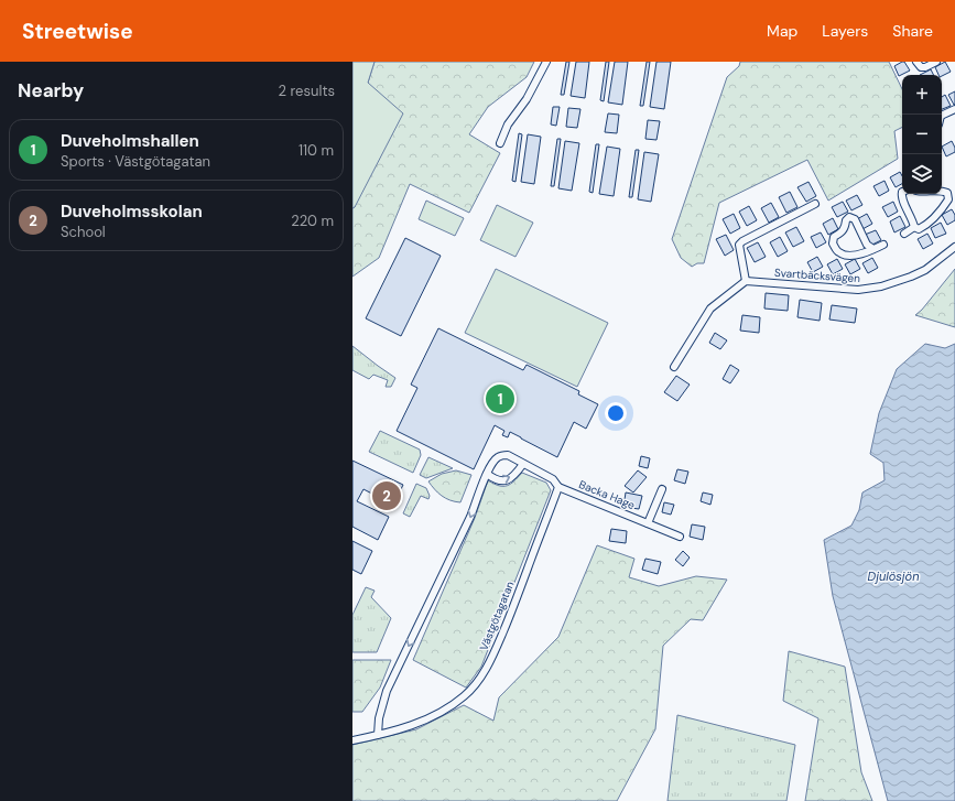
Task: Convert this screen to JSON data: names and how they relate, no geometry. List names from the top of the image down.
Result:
{
  "streets": {
    "street": ["Svartbäcksvägen", "Backa Hage", "Västgötagatan"]
  },
  "crossings": [
    ["Backa Hage", "Västgötagatan"]
  ],
  "water": ["Djulösjön"],
  "page": {
    "header": "Streetwise",
    "nav": ["Map", "Layers", "Share"],
    "heading": ["Nearby", "2 results"],
    "map_buttons": ["+", "−"],
    "list": [
      {
        "mark": "1",
        "name": "Duveholmshallen",
        "note": "Sports · Västgötagatan",
        "value": "110 m"
      },
      {
        "mark": "2",
        "name": "Duveholmsskolan",
        "note": "School",
        "value": "220 m"
      }
    ],
    "pins": ["1", "2"]
  }
}
